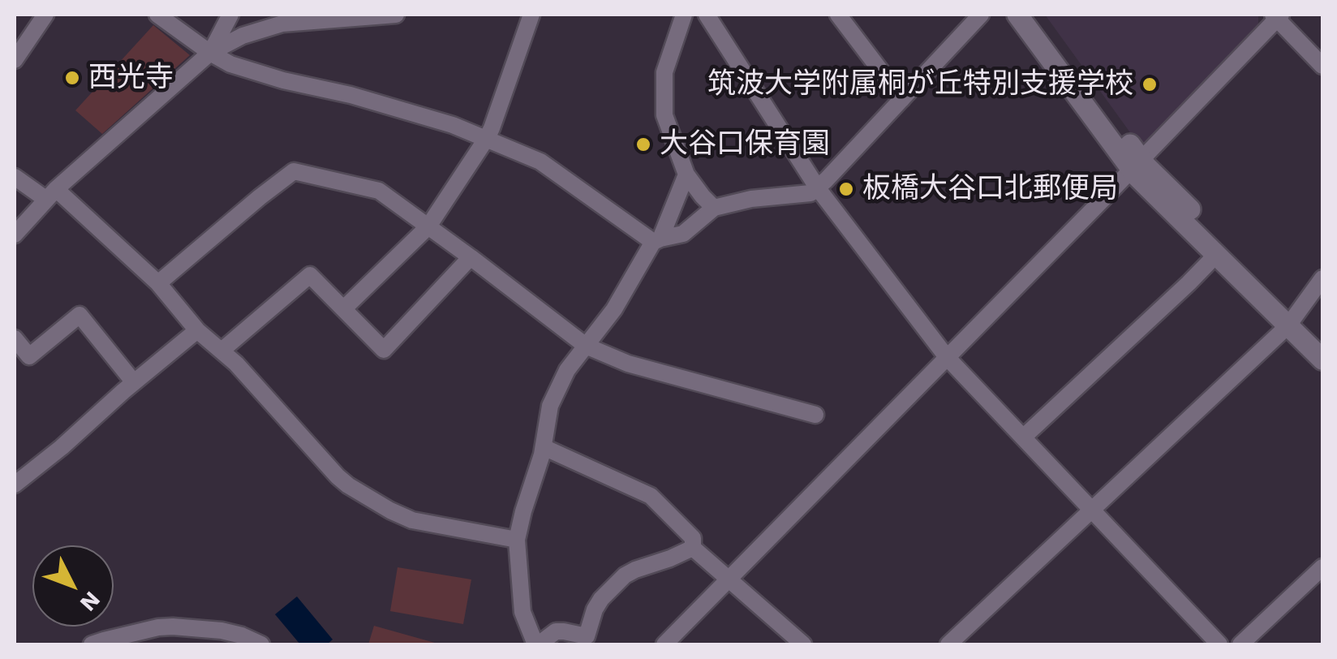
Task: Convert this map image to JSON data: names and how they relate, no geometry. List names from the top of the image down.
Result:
{
  "places": [
    "西光寺",
    "筑波大学附属桐が丘特別支援学校",
    "大谷口保育園",
    "板橋大谷口北郵便局"
  ],
  "north": "bottom right"
}
